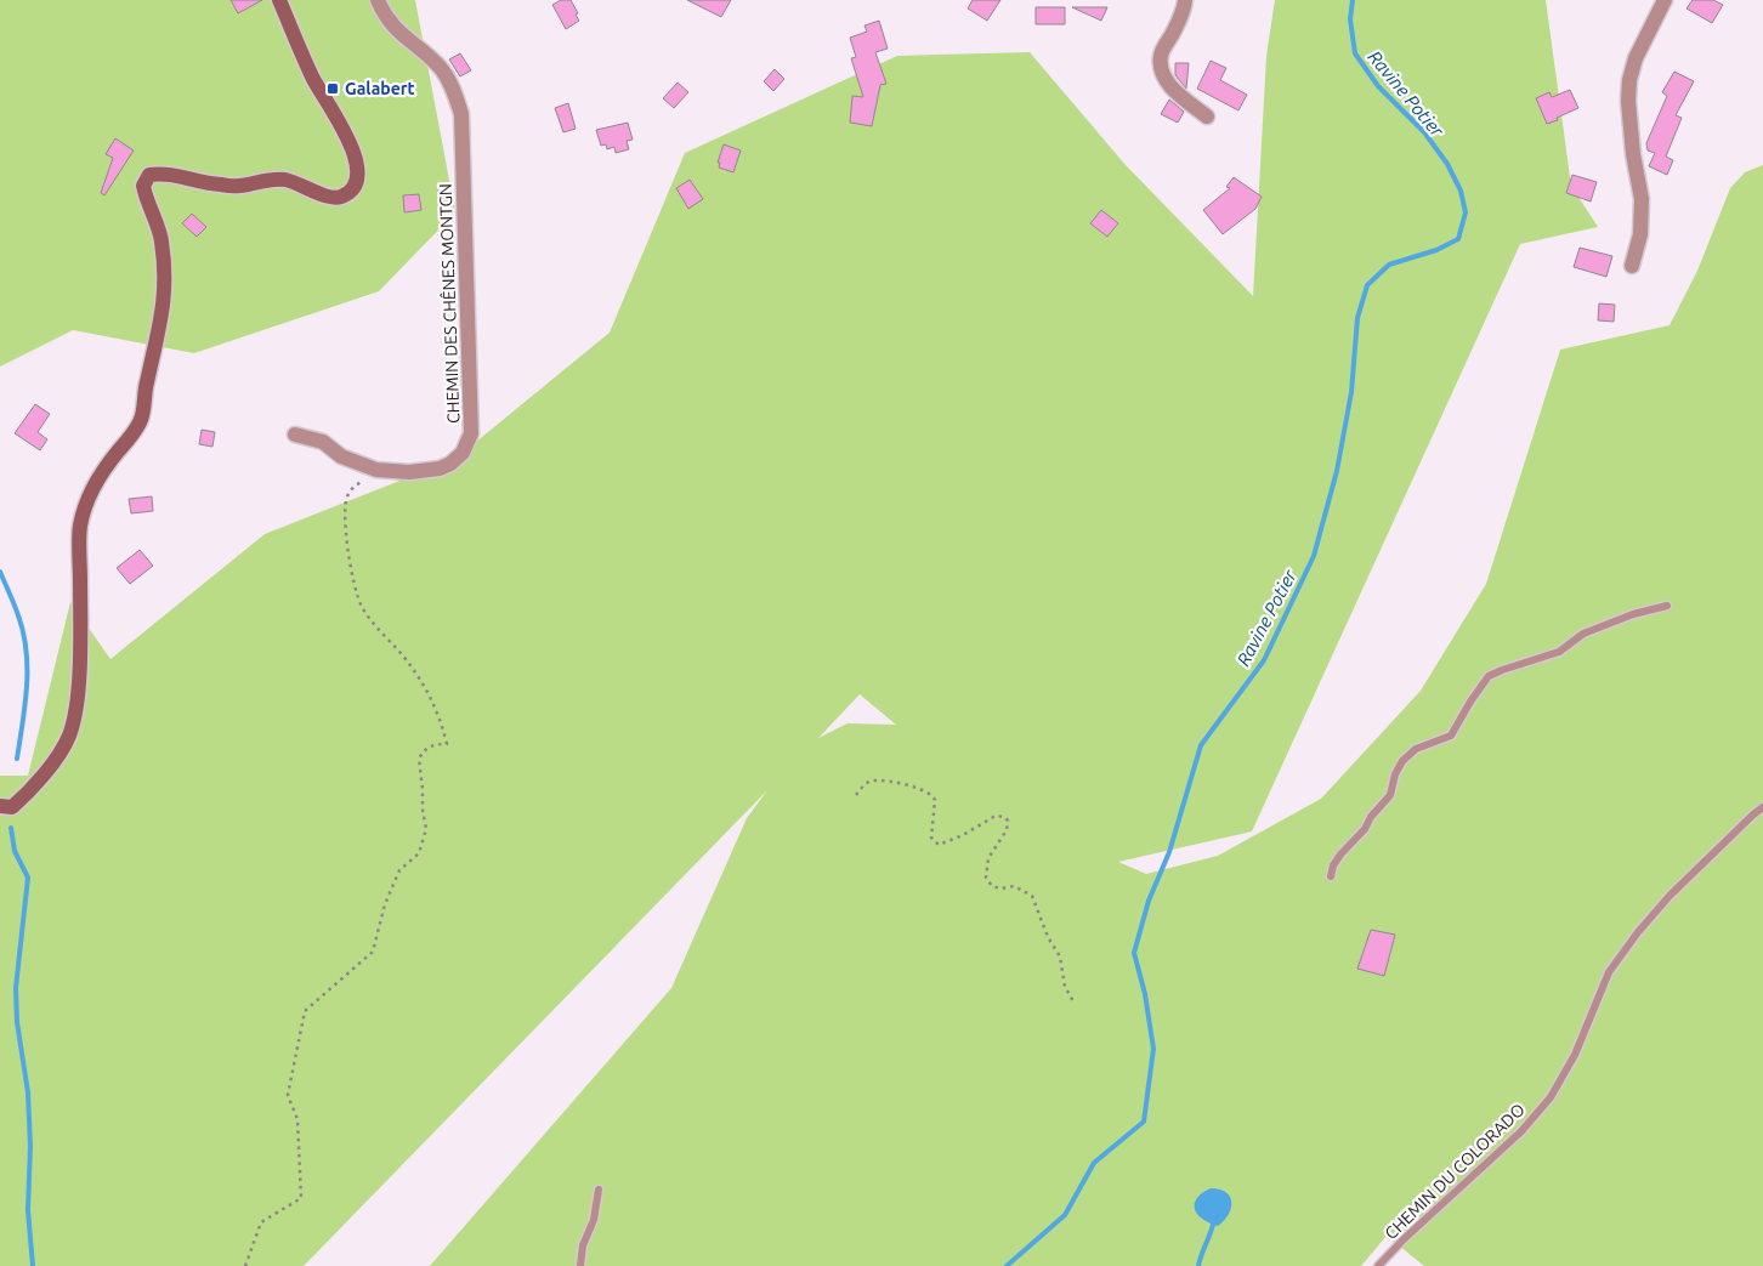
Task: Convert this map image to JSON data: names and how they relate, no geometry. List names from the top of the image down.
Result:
{
  "streets": {
    "street": ["CHEMIN DES CHÊNES MONTGN"],
    "lane": ["CHEMIN DU COLORADO"]
  },
  "water": ["Ravine Potier"],
  "places": {
    "transit": ["Galabert"]
  }
}
